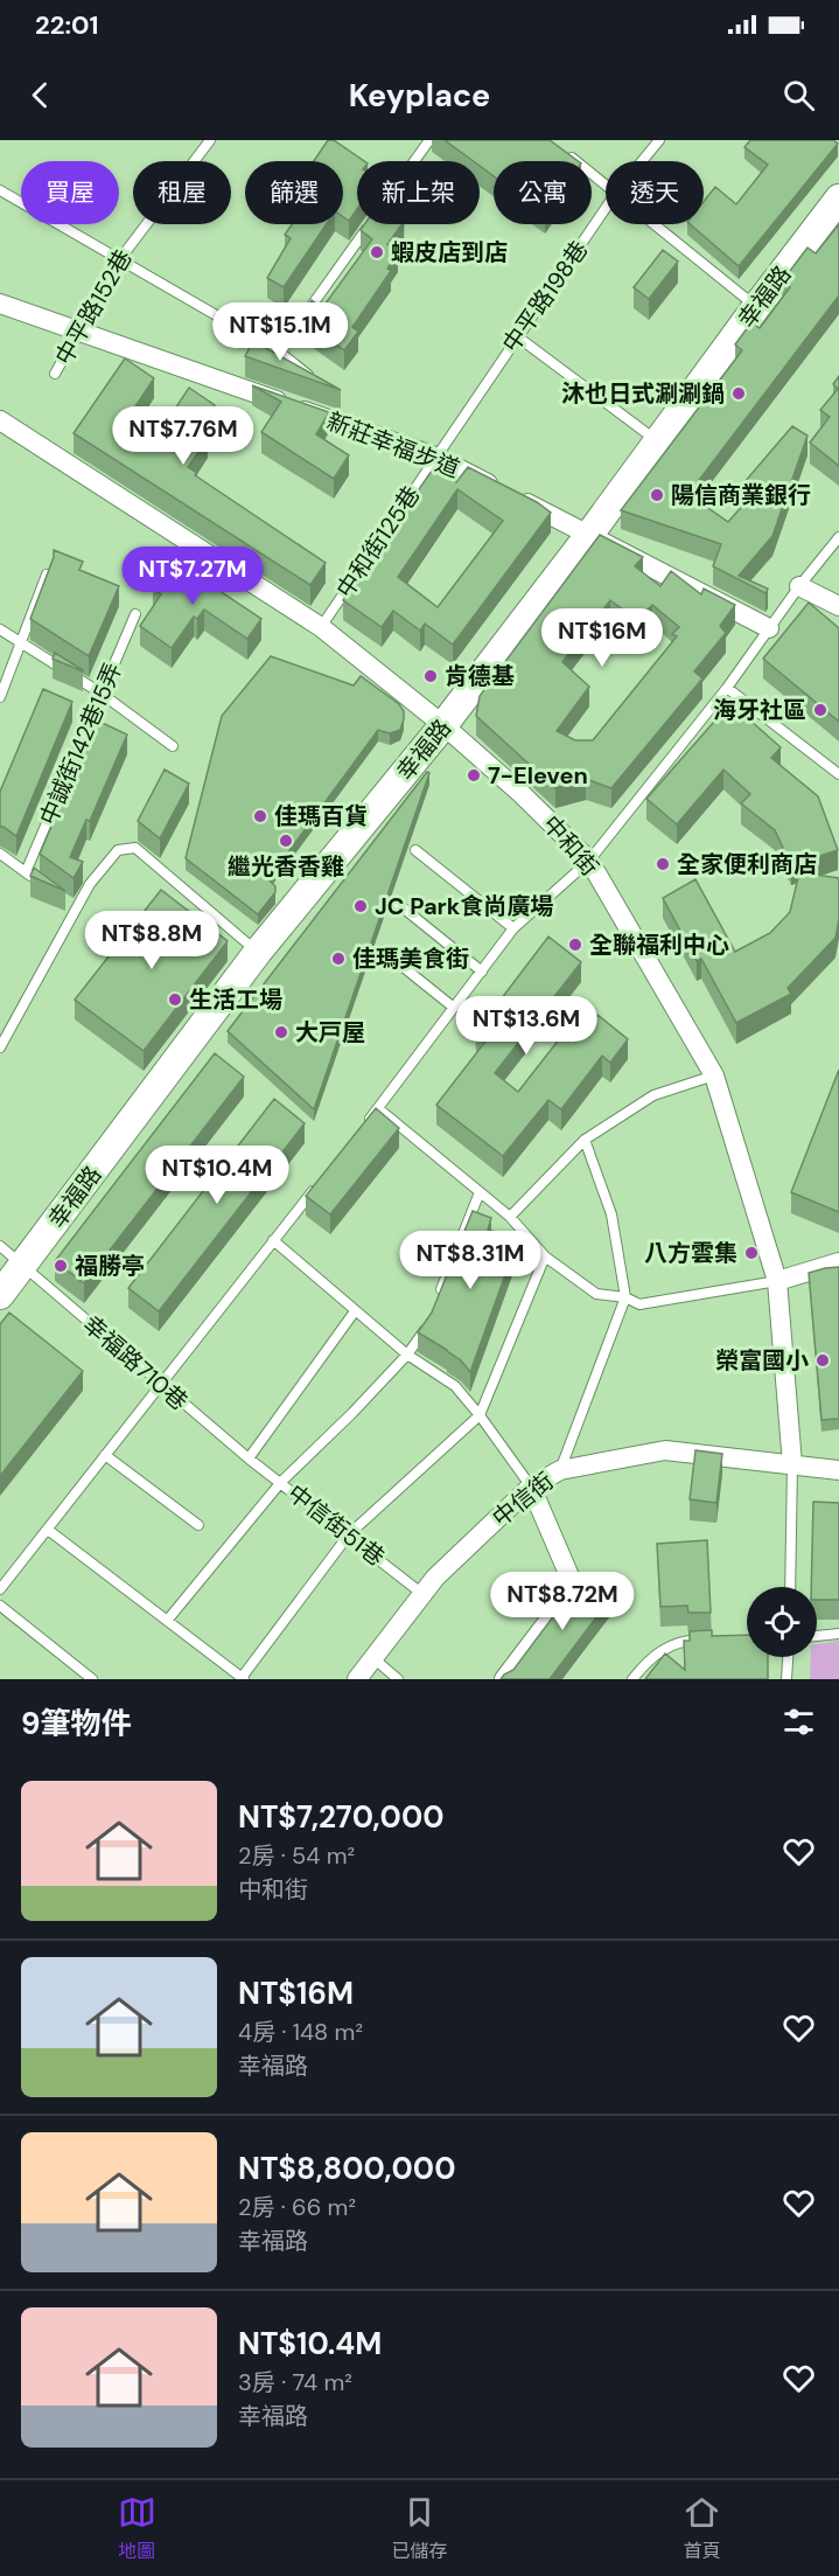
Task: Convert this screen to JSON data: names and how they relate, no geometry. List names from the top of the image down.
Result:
{
  "streets": {
    "street": [
      "幸福路",
      "新莊幸福步道",
      "中和街",
      "中信街"
    ],
    "lane": [
      "中平路198巷",
      "中平路152巷",
      "中和街125巷",
      "中誠街142巷15弄",
      "幸福路710巷",
      "中信街51巷"
    ]
  },
  "crossings": [
    ["中平路198巷", "新莊幸福步道"],
    ["中平路198巷", "中和街125巷"],
    ["幸福路", "新莊幸福步道"],
    ["幸福路", "中和街"],
    ["幸福路", "幸福路710巷"],
    ["中平路152巷", "新莊幸福步道"],
    ["新莊幸福步道", "中和街125巷"],
    ["中和街125巷", "中和街"],
    ["中和街", "中信街"],
    ["幸福路710巷", "中信街51巷"],
    ["中信街", "中信街51巷"]
  ],
  "places": [
    "蝦皮店到店",
    "沐也日式涮涮鍋",
    "陽信商業銀行",
    "肯德基",
    "海牙社區",
    "7-Eleven",
    "佳瑪百貨",
    "繼光香香雞",
    "全家便利商店",
    "JC Park食尚廣場",
    "全聯福利中心",
    "佳瑪美食街",
    "生活工場",
    "大戸屋",
    "八方雲集",
    "福勝亭",
    "榮富國小"
  ],
  "page": {
    "status": "22:01",
    "header": "Keyplace",
    "chip": [
      "買屋",
      "租屋",
      "篩選",
      "新上架",
      "公寓",
      "透天"
    ],
    "price": [
      "NT$15.1M",
      "NT$7.76M",
      "NT$7.27M",
      "NT$16M",
      "NT$8.8M",
      "NT$13.6M",
      "NT$10.4M",
      "NT$8.31M",
      "NT$8.72M"
    ],
    "heading": "9筆物件",
    "list": [
      {
        "name": "NT$7,270,000",
        "note": "2房 · 54 m² · 中和街"
      },
      {
        "name": "NT$16M",
        "note": "4房 · 148 m² · 幸福路"
      },
      {
        "name": "NT$8,800,000",
        "note": "2房 · 66 m² · 幸福路"
      },
      {
        "name": "NT$10.4M",
        "note": "3房 · 74 m² · 幸福路"
      }
    ],
    "tabs": ["地圖", "已儲存", "首頁"]
  }
}
